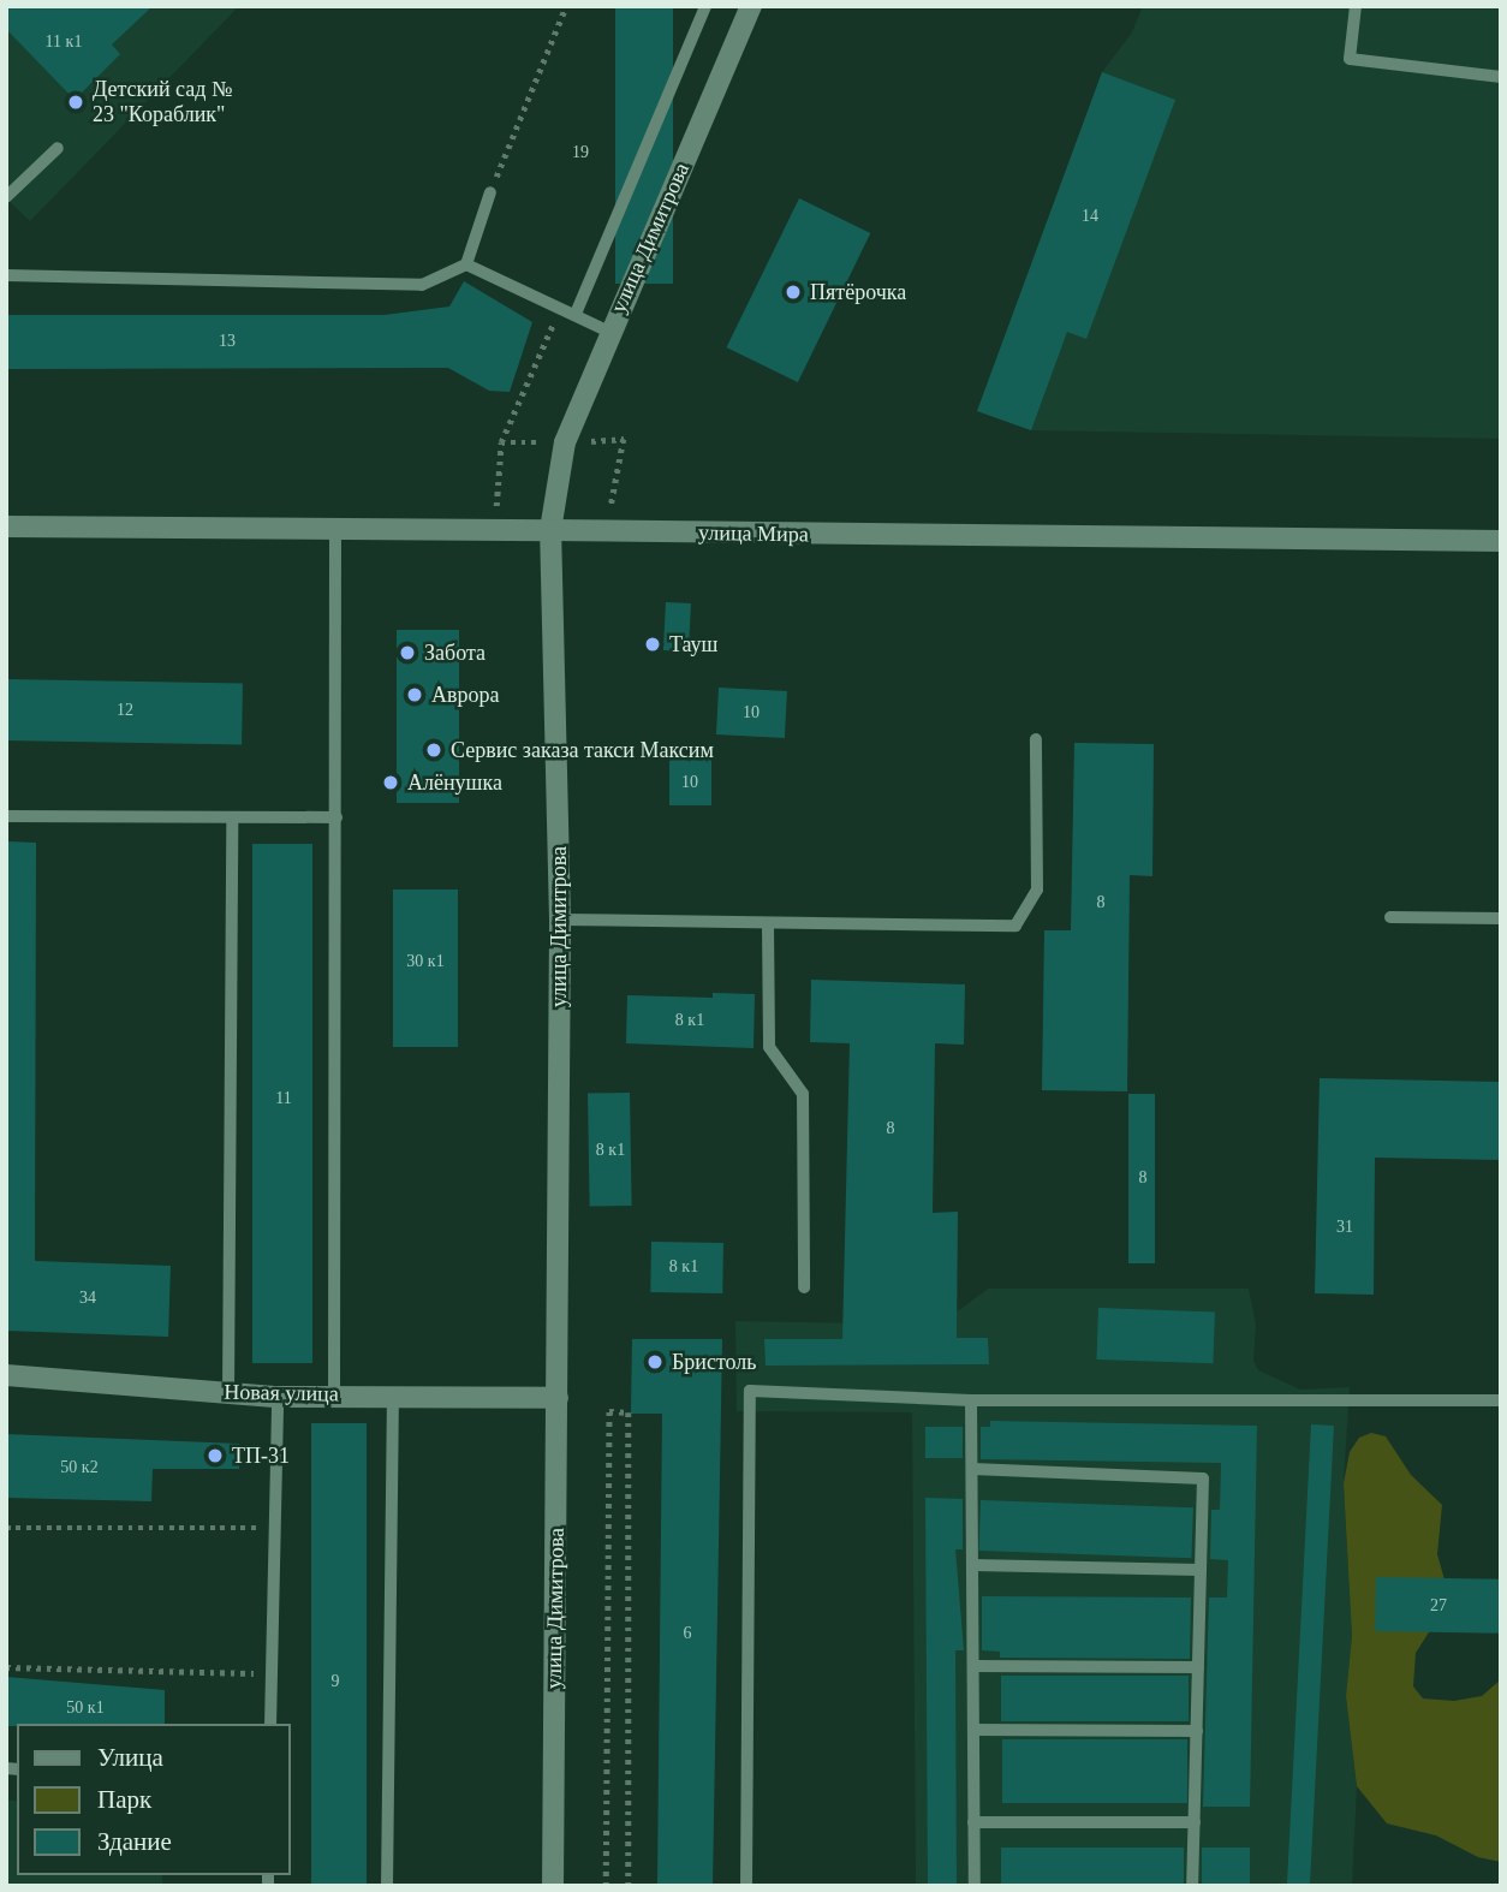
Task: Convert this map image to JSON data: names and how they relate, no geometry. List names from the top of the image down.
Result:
{
  "streets": {
    "street": ["улица Димитрова", "улица Мира", "Новая улица"]
  },
  "crossings": [
    ["улица Димитрова", "улица Мира"],
    ["улица Димитрова", "Новая улица"]
  ],
  "places": [
    "Детский сад № 23 \"Кораблик\"",
    "Пятёрочка",
    "Тауш",
    "Забота",
    "Аврора",
    "Сервис заказа такси Максим",
    "Алёнушка",
    "Бристоль",
    "ТП-31"
  ],
  "house_numbers": [
    "11 к1",
    "19",
    "14",
    "13",
    "12",
    "10",
    "10",
    "8",
    "30 к1",
    "8 к1",
    "11",
    "8",
    "8 к1",
    "8",
    "31",
    "8 к1",
    "34",
    "50 к2",
    "27",
    "6",
    "9",
    "50 к1"
  ],
  "legend": ["Улица", "Парк", "Здание"]
}
